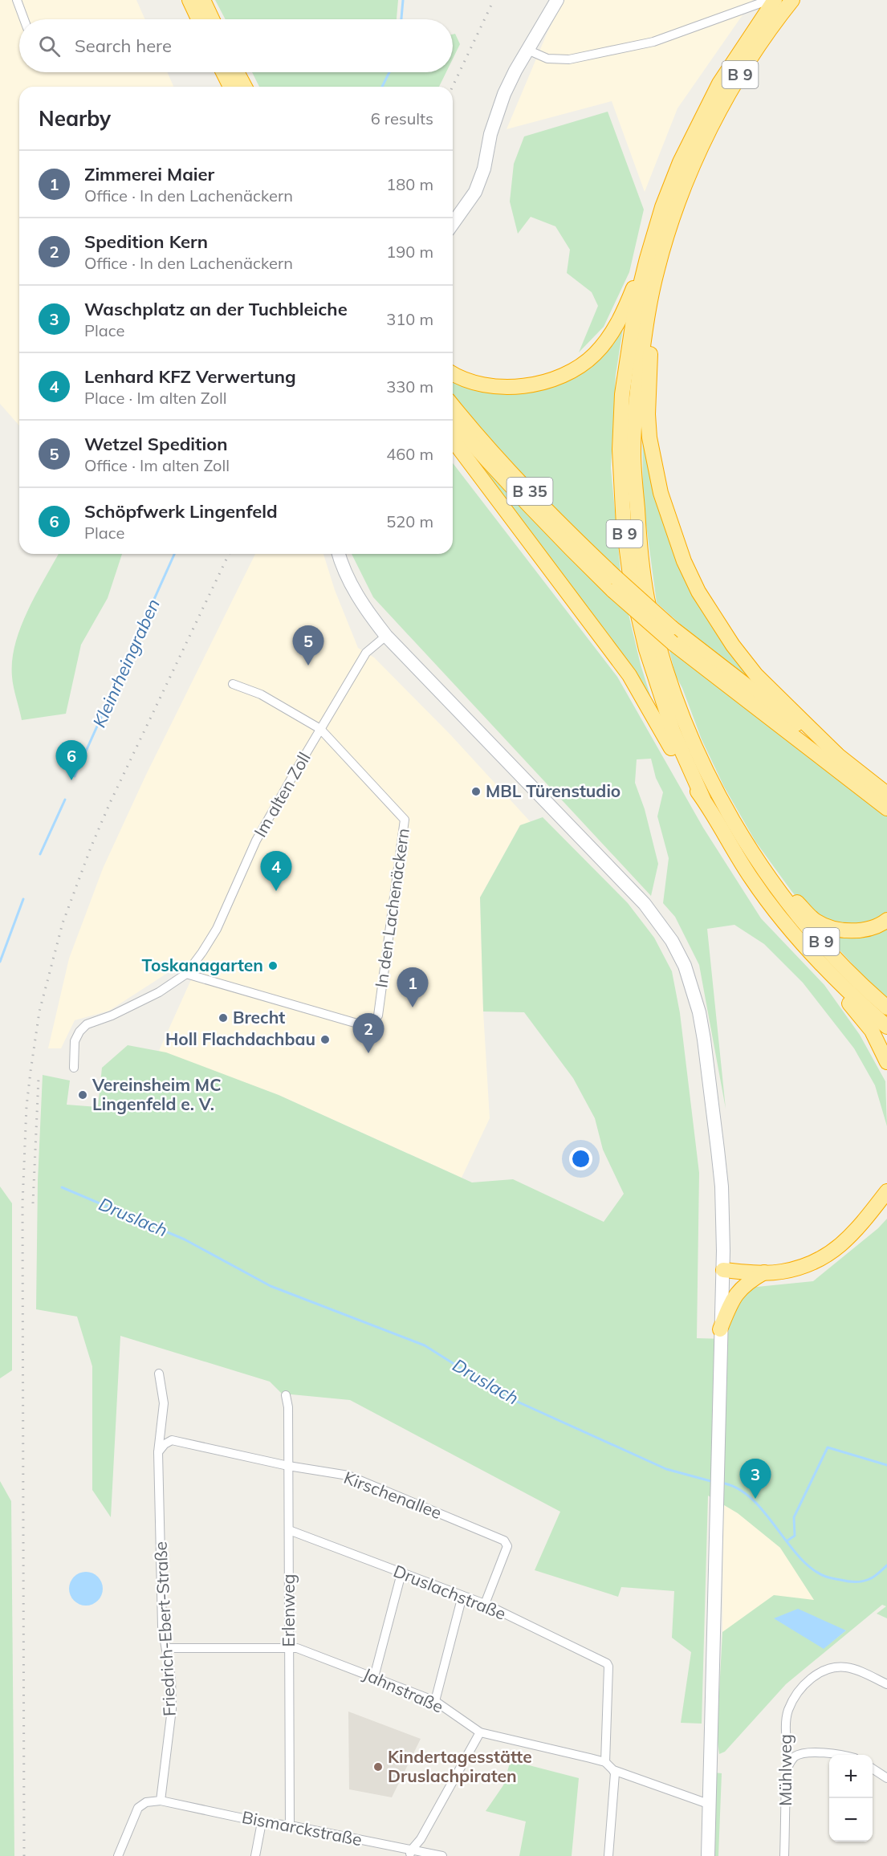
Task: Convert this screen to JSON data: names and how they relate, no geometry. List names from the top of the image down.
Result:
{
  "streets": {
    "highway": ["B 9", "B 35"],
    "street": [
      "Im alten Zoll",
      "In den Lachenäckern",
      "Kirschenallee",
      "Druslachstraße",
      "Erlenweg",
      "Friedrich-Ebert-Straße",
      "Jahnstraße",
      "Mühlweg",
      "Bismarckstraße"
    ]
  },
  "crossings": [
    ["Im alten Zoll", "In den Lachenäckern"],
    ["Kirschenallee", "Druslachstraße"],
    ["Kirschenallee", "Erlenweg"],
    ["Kirschenallee", "Friedrich-Ebert-Straße"],
    ["Druslachstraße", "Erlenweg"],
    ["Druslachstraße", "Jahnstraße"],
    ["Erlenweg", "Jahnstraße"],
    ["Erlenweg", "Bismarckstraße"],
    ["Friedrich-Ebert-Straße", "Jahnstraße"],
    ["Friedrich-Ebert-Straße", "Bismarckstraße"]
  ],
  "water": ["Kleinrheingraben", "Druslach"],
  "places": [
    "MBL Türenstudio",
    "Toskanagarten",
    "Brecht",
    "Holl Flachdachbau",
    "Vereinsheim MC Lingenfeld e. V.",
    "Kindertagesstätte Druslachpiraten"
  ],
  "page": {
    "search": "Search here",
    "heading": ["Nearby", "6 results"],
    "list": [
      {
        "mark": "1",
        "name": "Zimmerei Maier",
        "note": "Office · In den Lachenäckern",
        "value": "180 m"
      },
      {
        "mark": "2",
        "name": "Spedition Kern",
        "note": "Office · In den Lachenäckern",
        "value": "190 m"
      },
      {
        "mark": "3",
        "name": "Waschplatz an der Tuchbleiche",
        "note": "Place",
        "value": "310 m"
      },
      {
        "mark": "4",
        "name": "Lenhard KFZ Verwertung",
        "note": "Place · Im alten Zoll",
        "value": "330 m"
      },
      {
        "mark": "5",
        "name": "Wetzel Spedition",
        "note": "Office · Im alten Zoll",
        "value": "460 m"
      },
      {
        "mark": "6",
        "name": "Schöpfwerk Lingenfeld",
        "note": "Place",
        "value": "520 m"
      }
    ],
    "pins": [
      "5",
      "6",
      "4",
      "1",
      "2",
      "3"
    ],
    "map_buttons": ["+", "−"]
  }
}
